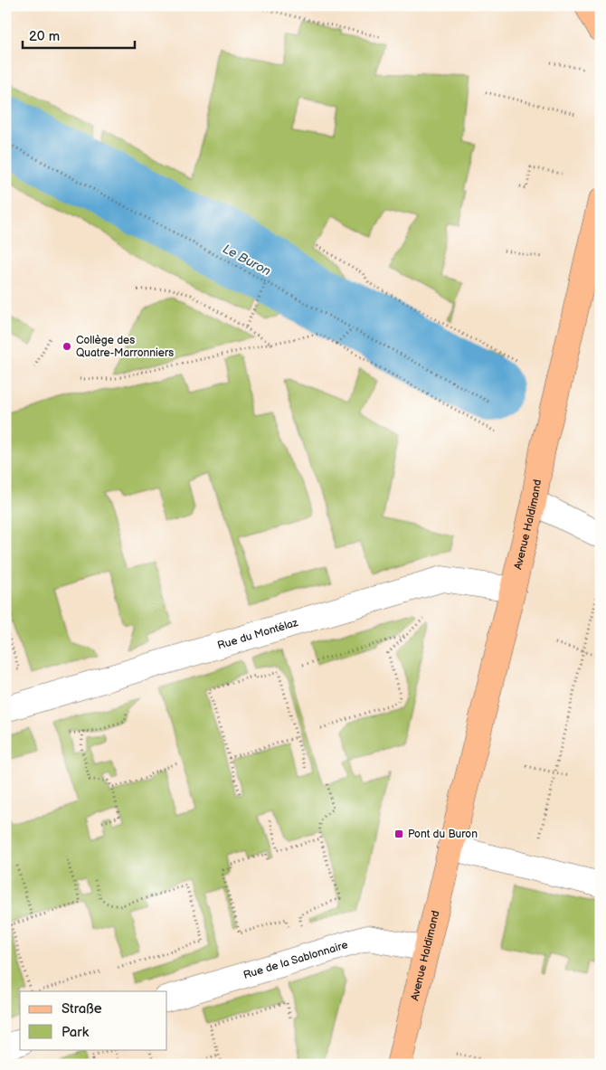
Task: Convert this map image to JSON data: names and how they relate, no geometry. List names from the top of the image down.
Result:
{
  "streets": {
    "main road": ["Avenue Haldimand"],
    "street": ["Rue du Montélaz", "Rue de la Sablonnaire"]
  },
  "crossings": [
    ["Avenue Haldimand", "Rue du Montélaz"],
    ["Avenue Haldimand", "Rue de la Sablonnaire"]
  ],
  "water": ["Le Buron"],
  "places": {
    "other": ["Collège des Quatre-Marronniers"],
    "transit": ["Pont du Buron"]
  },
  "legend": ["Straße", "Park"],
  "scale_bar": "20 m"
}
